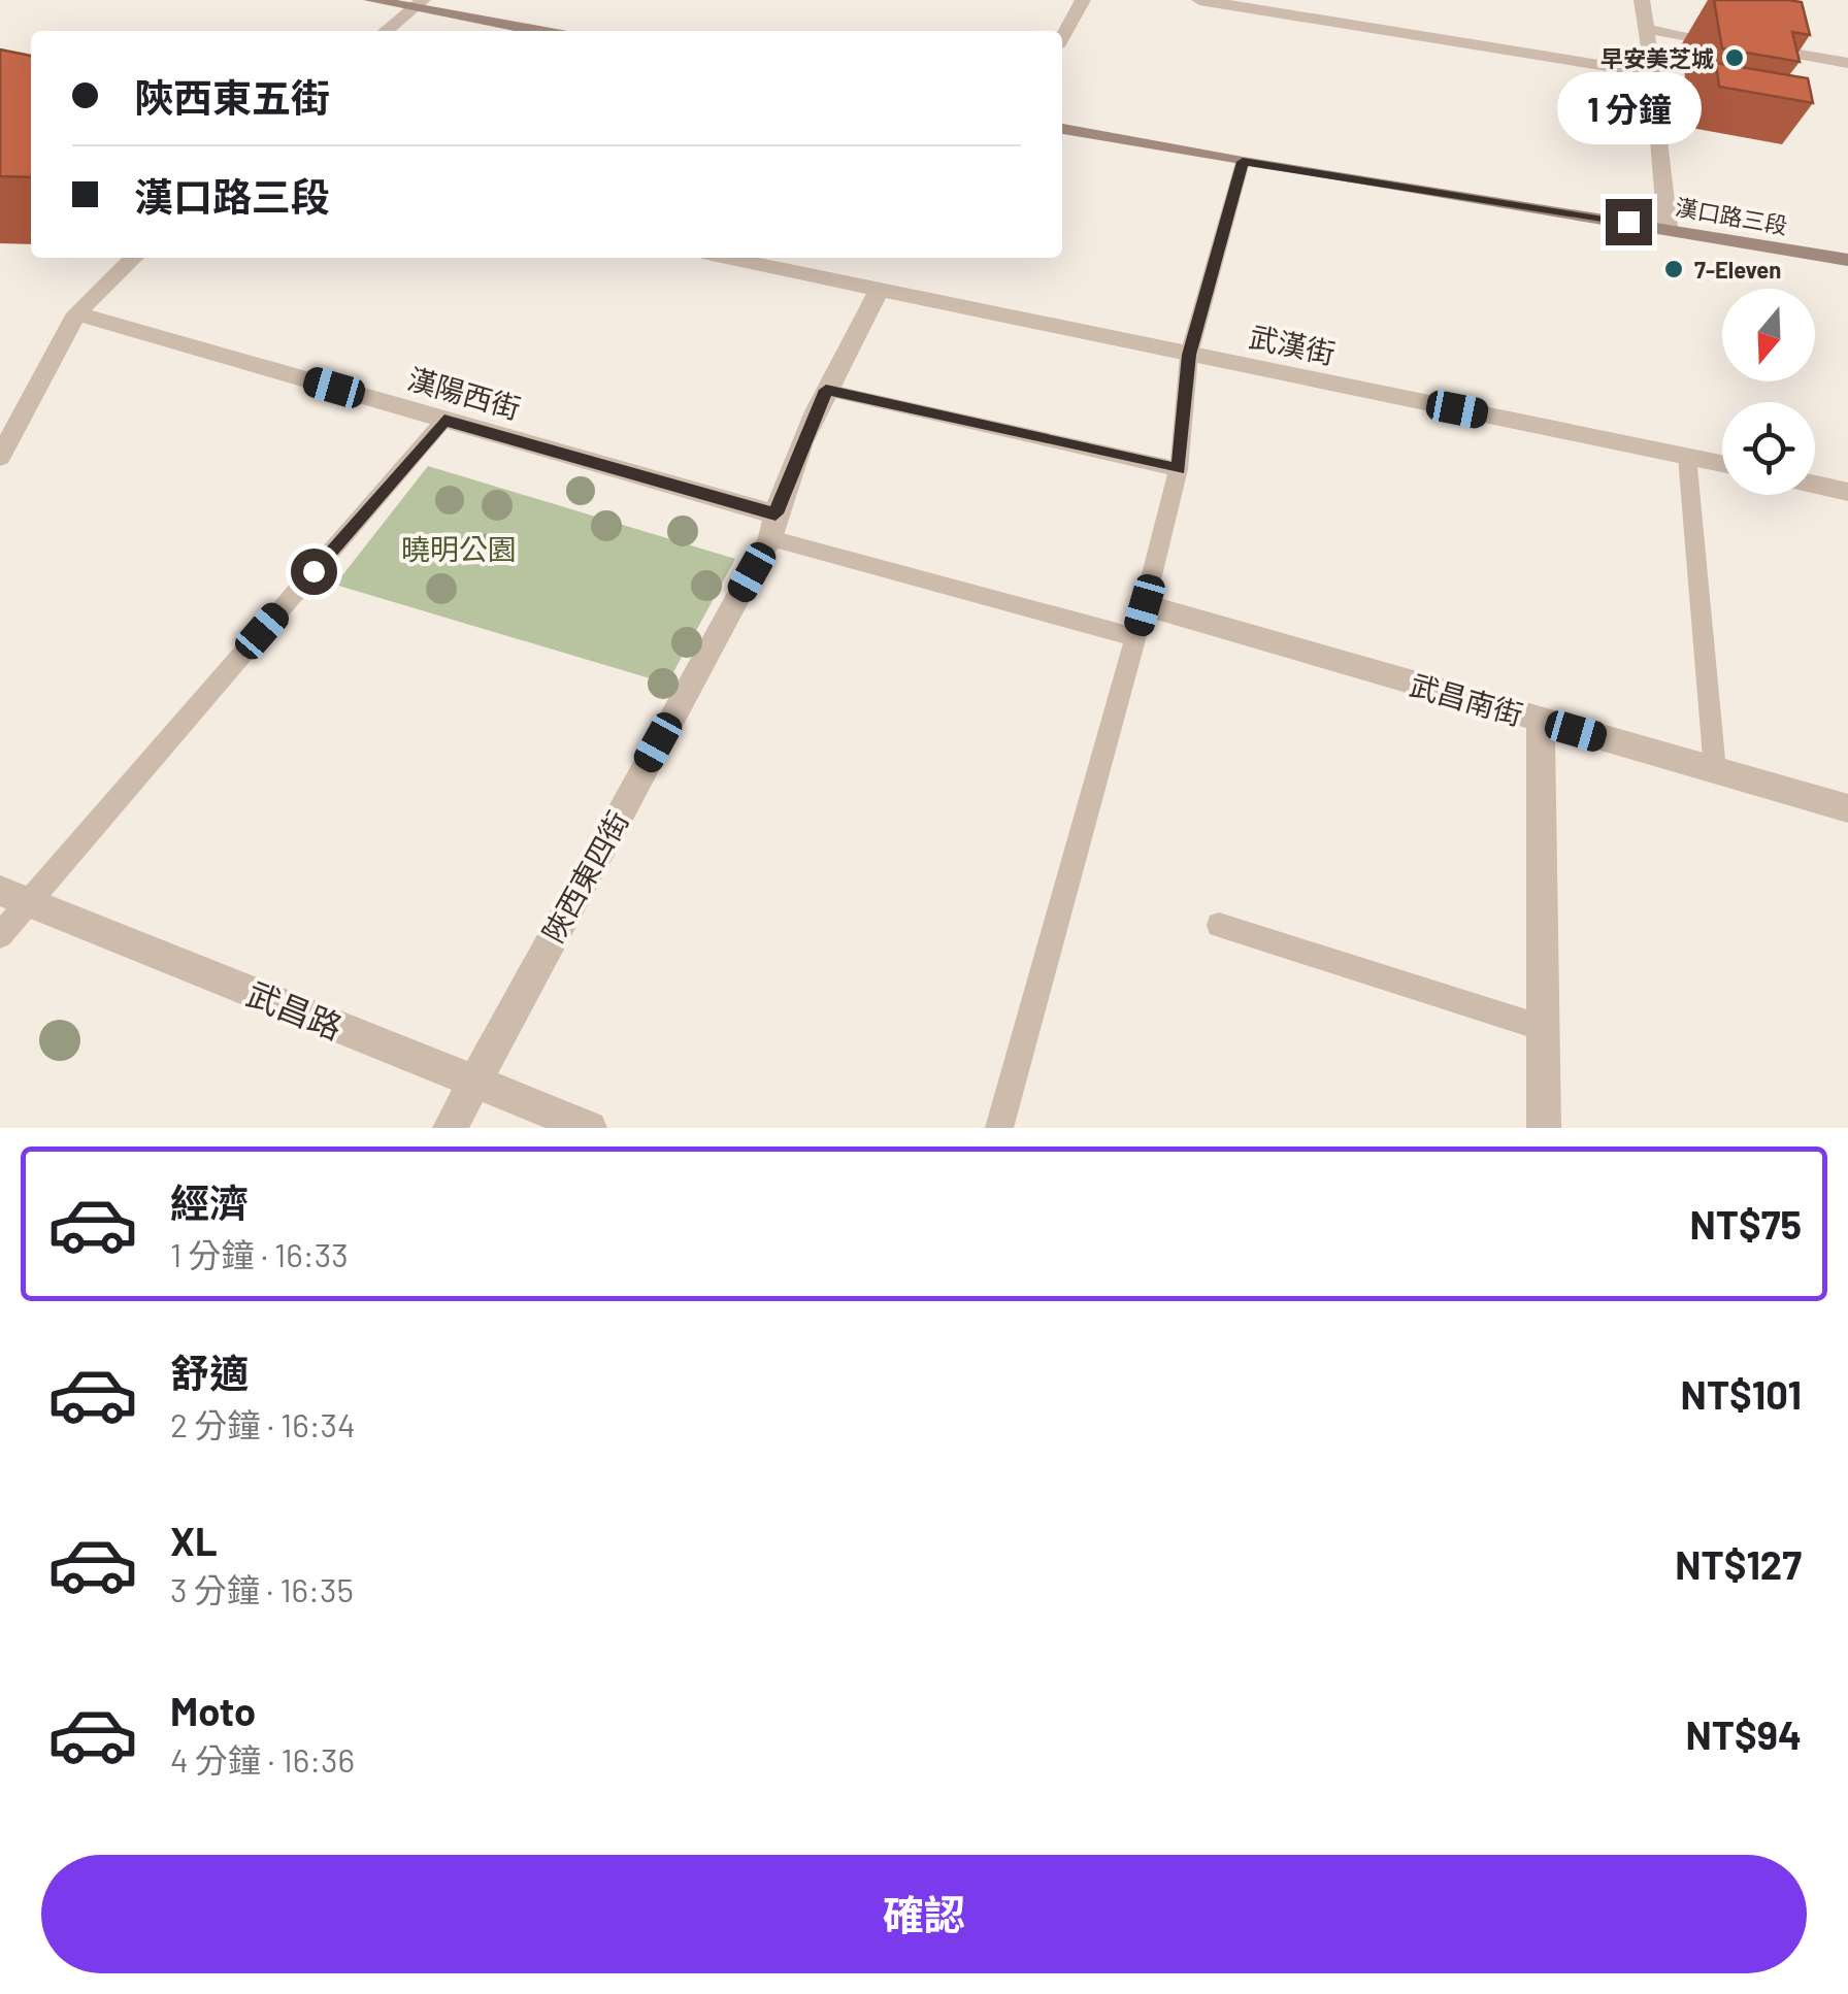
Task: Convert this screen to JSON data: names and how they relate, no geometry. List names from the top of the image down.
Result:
{
  "streets": {
    "street": [
      "漢口路三段",
      "武漢街",
      "漢陽西街",
      "武昌南街",
      "陜西東四街",
      "武昌路"
    ]
  },
  "crossings": [
    ["武漢街", "陜西東四街"],
    ["漢陽西街", "陜西東四街"],
    ["陜西東四街", "武昌路"]
  ],
  "parks": ["曉明公園"],
  "places": ["早安美芝城", "7-Eleven"],
  "north": "bottom",
  "page": {
    "banner": ["陝西東五街", "漢口路三段"],
    "bubble": "1 分鐘",
    "list": [
      {
        "name": "經濟",
        "note": "1 分鐘 · 16:33",
        "value": "NT$75"
      },
      {
        "name": "舒適",
        "note": "2 分鐘 · 16:34",
        "value": "NT$101"
      },
      {
        "name": "XL",
        "note": "3 分鐘 · 16:35",
        "value": "NT$127"
      },
      {
        "name": "Moto",
        "note": "4 分鐘 · 16:36",
        "value": "NT$94"
      }
    ],
    "buttons": "確認"
  }
}
